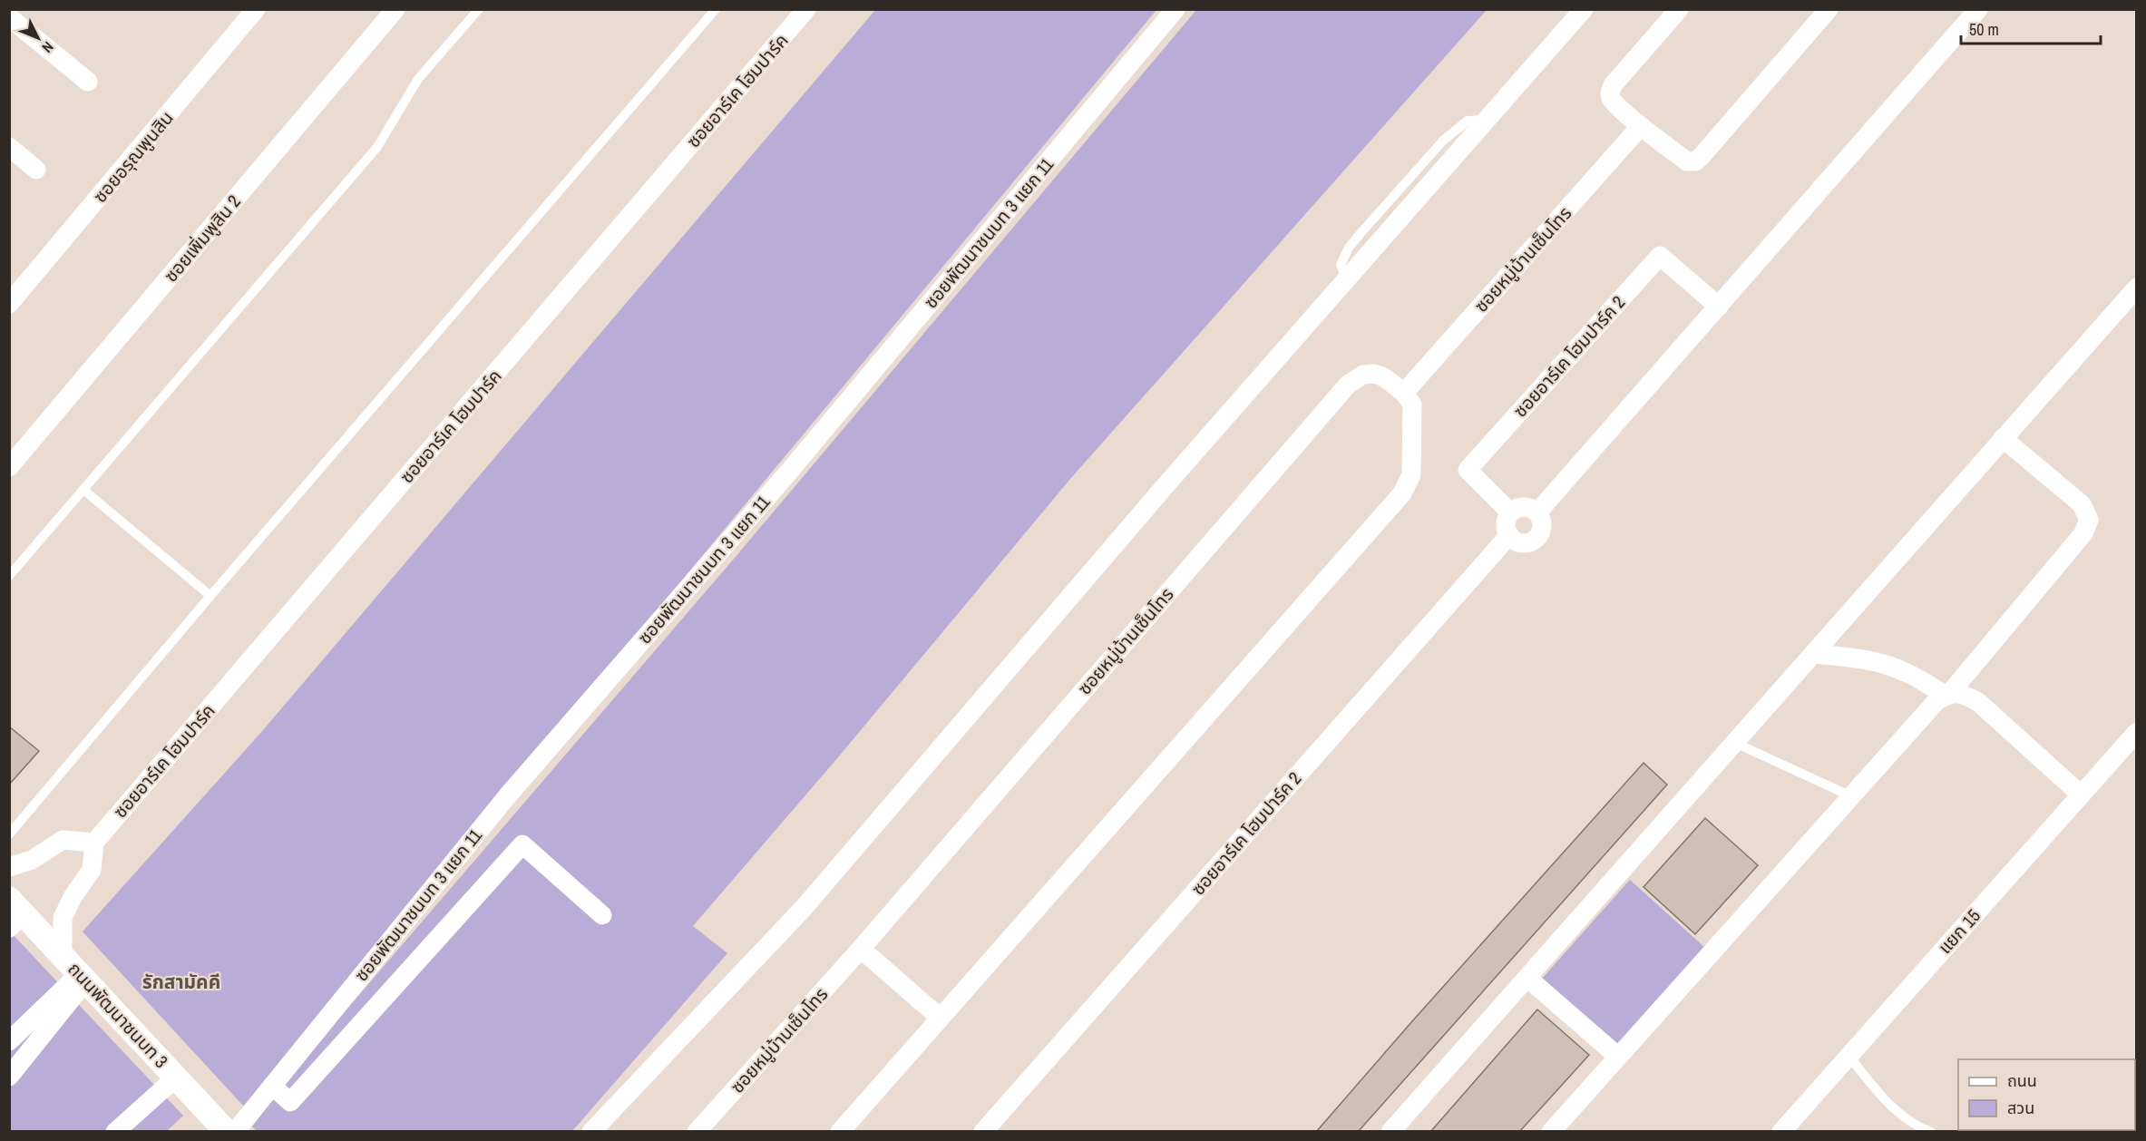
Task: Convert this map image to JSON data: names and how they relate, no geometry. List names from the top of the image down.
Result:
{
  "streets": {
    "street": [
      "ซอยอาร์เค โฮมปาร์ค",
      "ซอยอรุณพูนสิน",
      "ซอยพัฒนาชนบท 3 แยก 11",
      "ซอยเพิ่มพูสิน 2",
      "ซอยหมู่บ้านเซ็นโทร",
      "ซอยอาร์เค โฮมปาร์ค 2",
      "แยก 15",
      "ถนนพัฒนาชนบท 3"
    ]
  },
  "districts": ["รักสามัคคี"],
  "legend": ["ถนน", "สวน"],
  "scale_bar": "50 m",
  "north": "bottom right"
}
